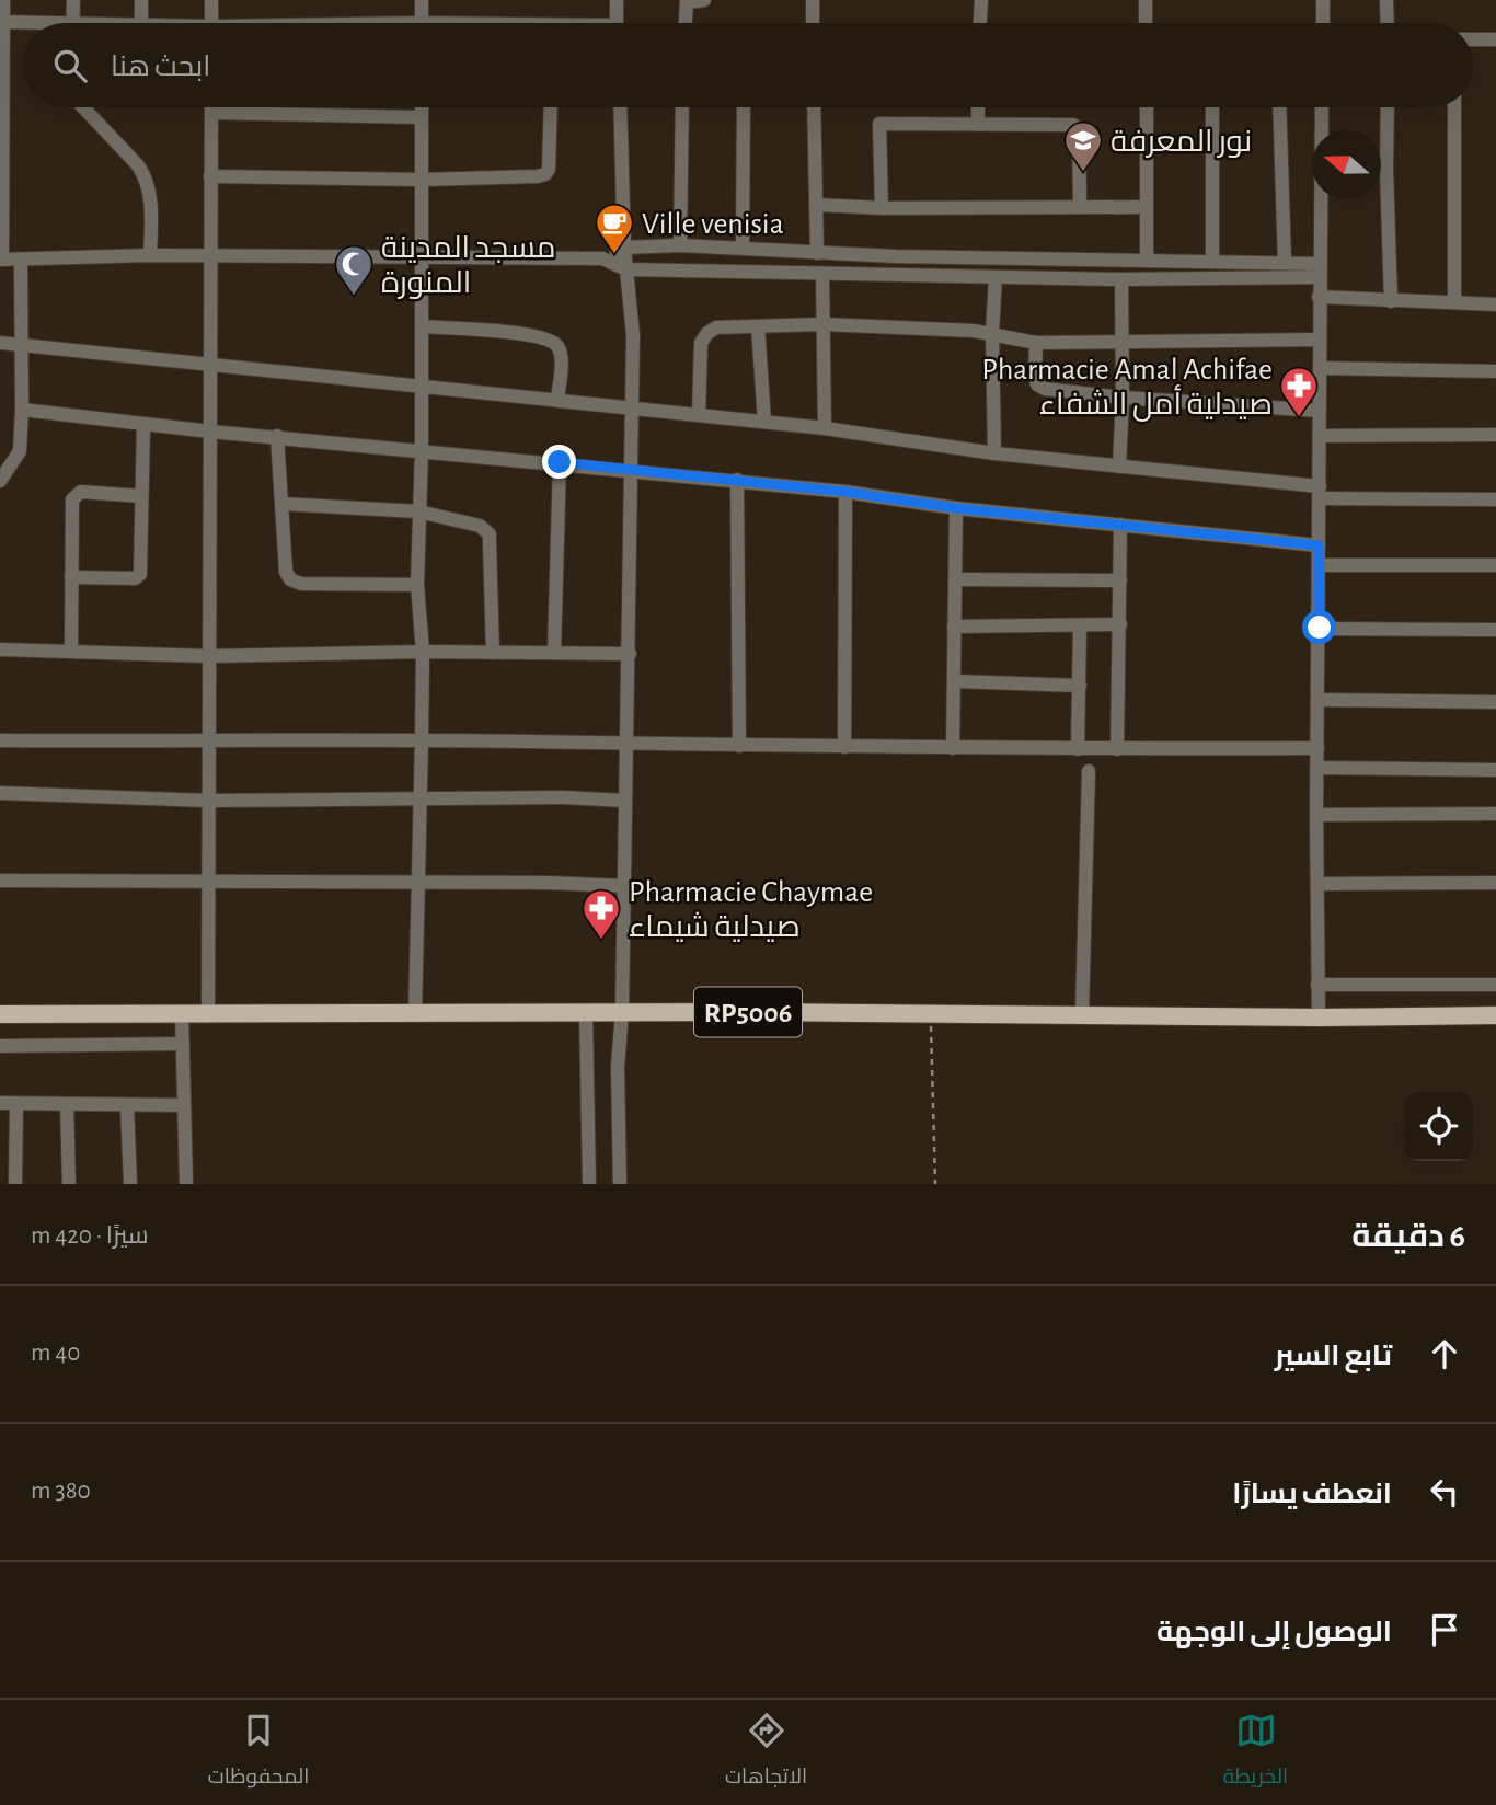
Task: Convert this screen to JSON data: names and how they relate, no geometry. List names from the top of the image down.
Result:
{
  "streets": {
    "main road": ["RP5006"]
  },
  "places": {
    "school or university": ["نور المعرفة"],
    "cafe": ["Ville venisia"],
    "mosque": ["مسجد المدينة المنورة"],
    "pharmacy": ["Pharmacie Amal Achifae صيدلية أمل الشفاء", "Pharmacie Chaymae صيدلية شيماء"]
  },
  "north": "left",
  "page": {
    "search": "ابحث هنا",
    "heading": ["6 دقيقة", "سيرًا · 420 m"],
    "list": [
      ["تابع السير", "40 m"],
      ["انعطف يسارًا", "380 m"],
      "الوصول إلى الوجهة"
    ],
    "nav": ["الخريطة", "الاتجاهات", "المحفوظات"]
  }
}
